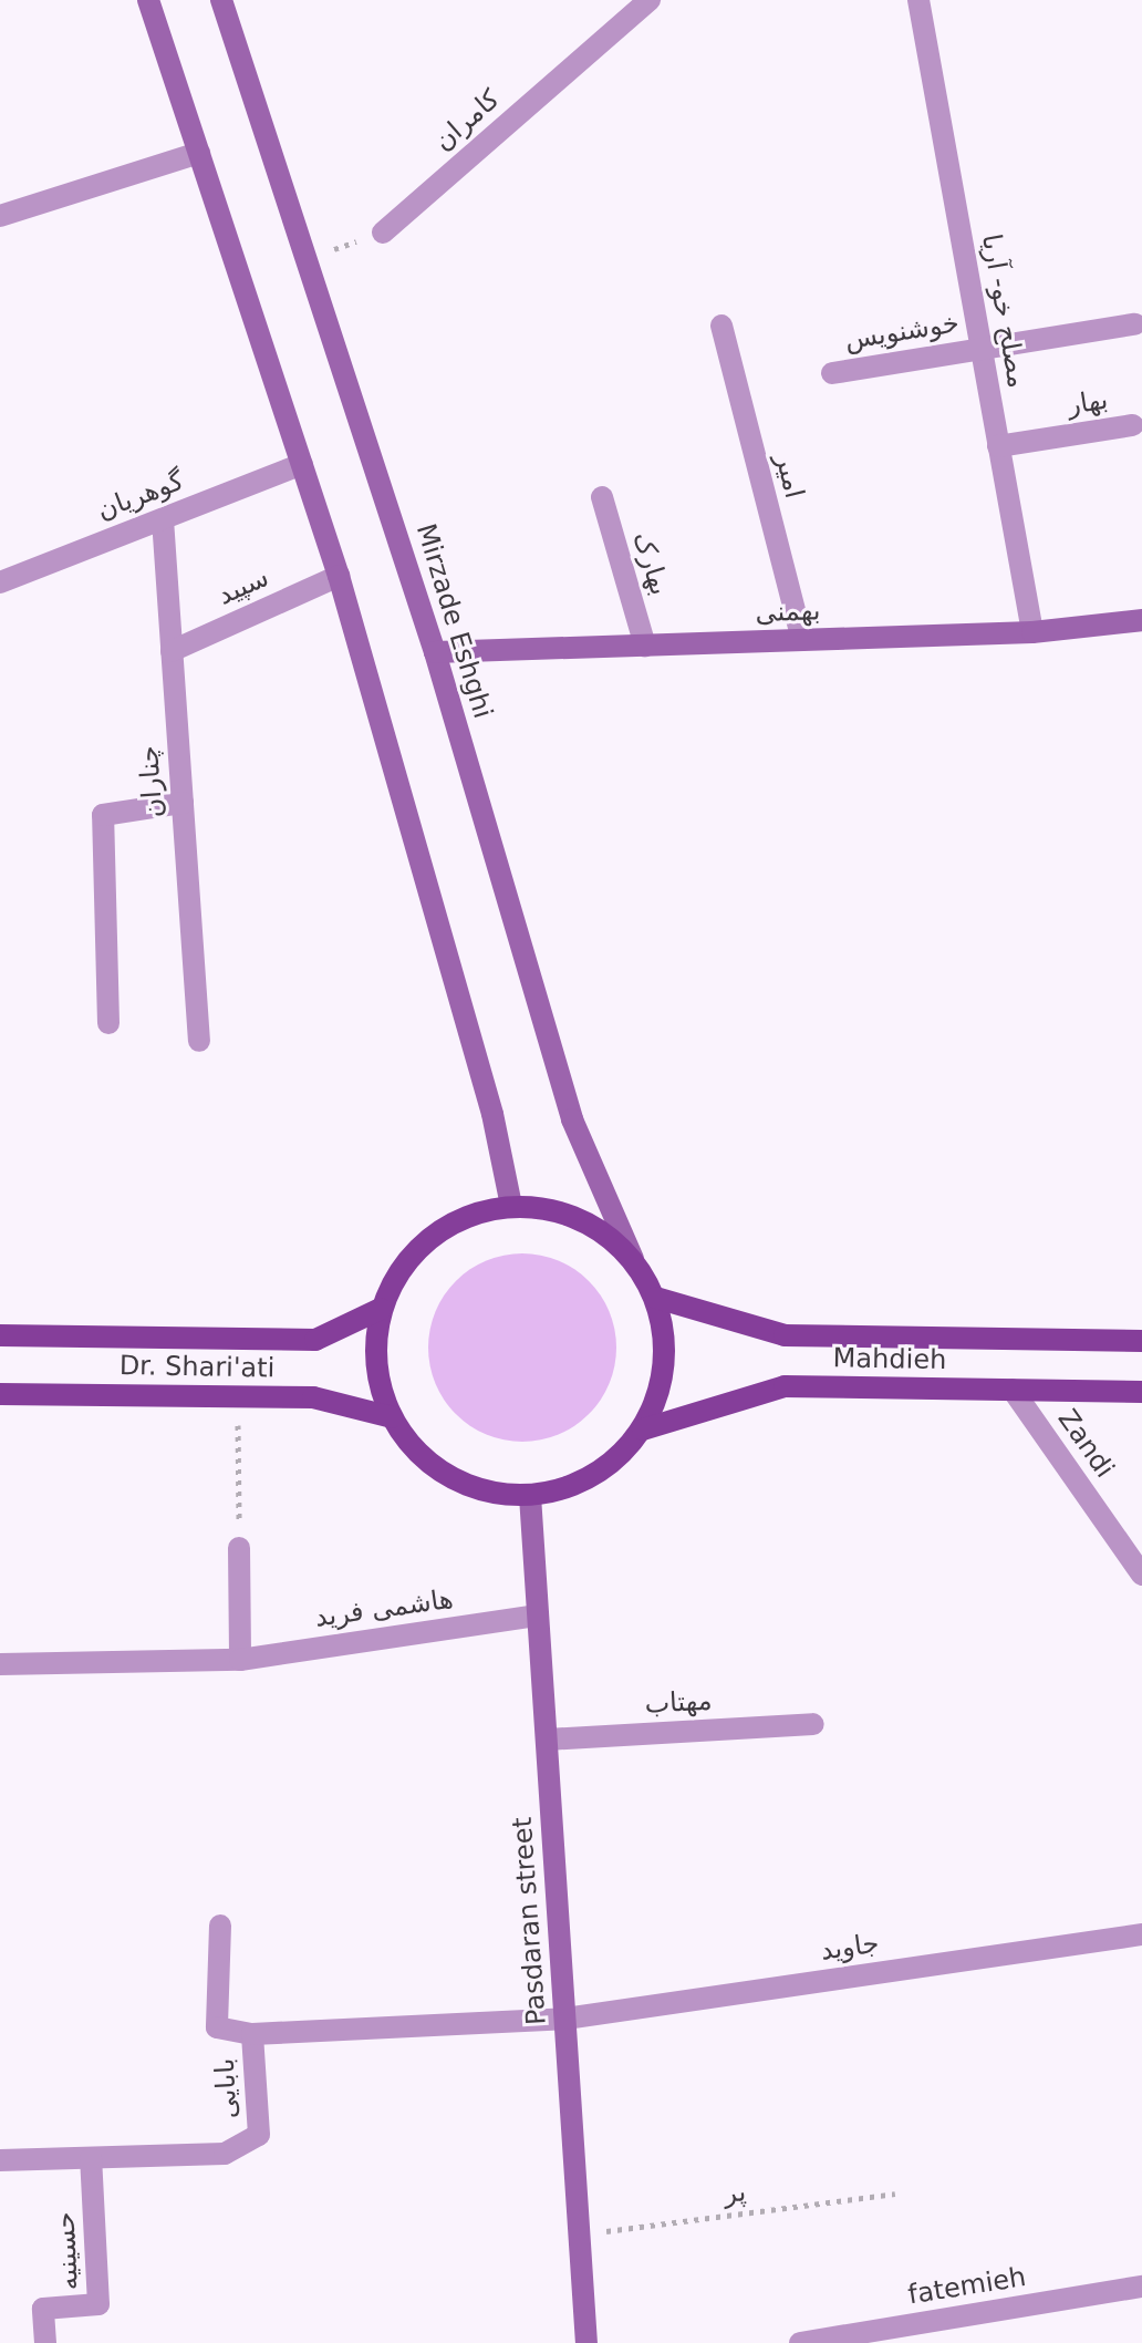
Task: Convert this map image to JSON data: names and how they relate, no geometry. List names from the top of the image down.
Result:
{
  "streets": {
    "main road": [
      "بهمنی",
      "Mirzade Eshghi",
      "Mahdieh",
      "Dr. Shari'ati",
      "Pasdaran street"
    ],
    "street": [
      "کامران",
      "مصلح خو- آریا",
      "خوشنویس",
      "بهار",
      "امیر",
      "گوهریان",
      "بهارک",
      "سپید",
      "چناران",
      "Zandi",
      "هاشمی فرید",
      "مهتاب",
      "جاوید",
      "بابایی",
      "حسینیه",
      "fatemieh"
    ],
    "path": ["پر"]
  },
  "crossings": [
    ["مصلح خو- آریا", "خوشنویس"],
    ["مصلح خو- آریا", "بهار"],
    ["مصلح خو- آریا", "بهمنی"],
    ["امیر", "بهمنی"],
    ["گوهریان", "چناران"],
    ["بهارک", "بهمنی"],
    ["سپید", "چناران"],
    ["بهمنی", "Mirzade Eshghi"],
    ["Mirzade Eshghi", "Mahdieh"],
    ["Mirzade Eshghi", "Dr. Shari'ati"],
    ["Mirzade Eshghi", "Pasdaran street"],
    ["Mahdieh", "Dr. Shari'ati"],
    ["Mahdieh", "Zandi"],
    ["Mahdieh", "Pasdaran street"],
    ["Dr. Shari'ati", "Pasdaran street"],
    ["هاشمی فرید", "Pasdaran street"],
    ["مهتاب", "Pasdaran street"],
    ["Pasdaran street", "جاوید"],
    ["Pasdaran street", "بابایی"],
    ["Pasdaran street", "پر"],
    ["جاوید", "بابایی"],
    ["بابایی", "حسینیه"]
  ]
}
